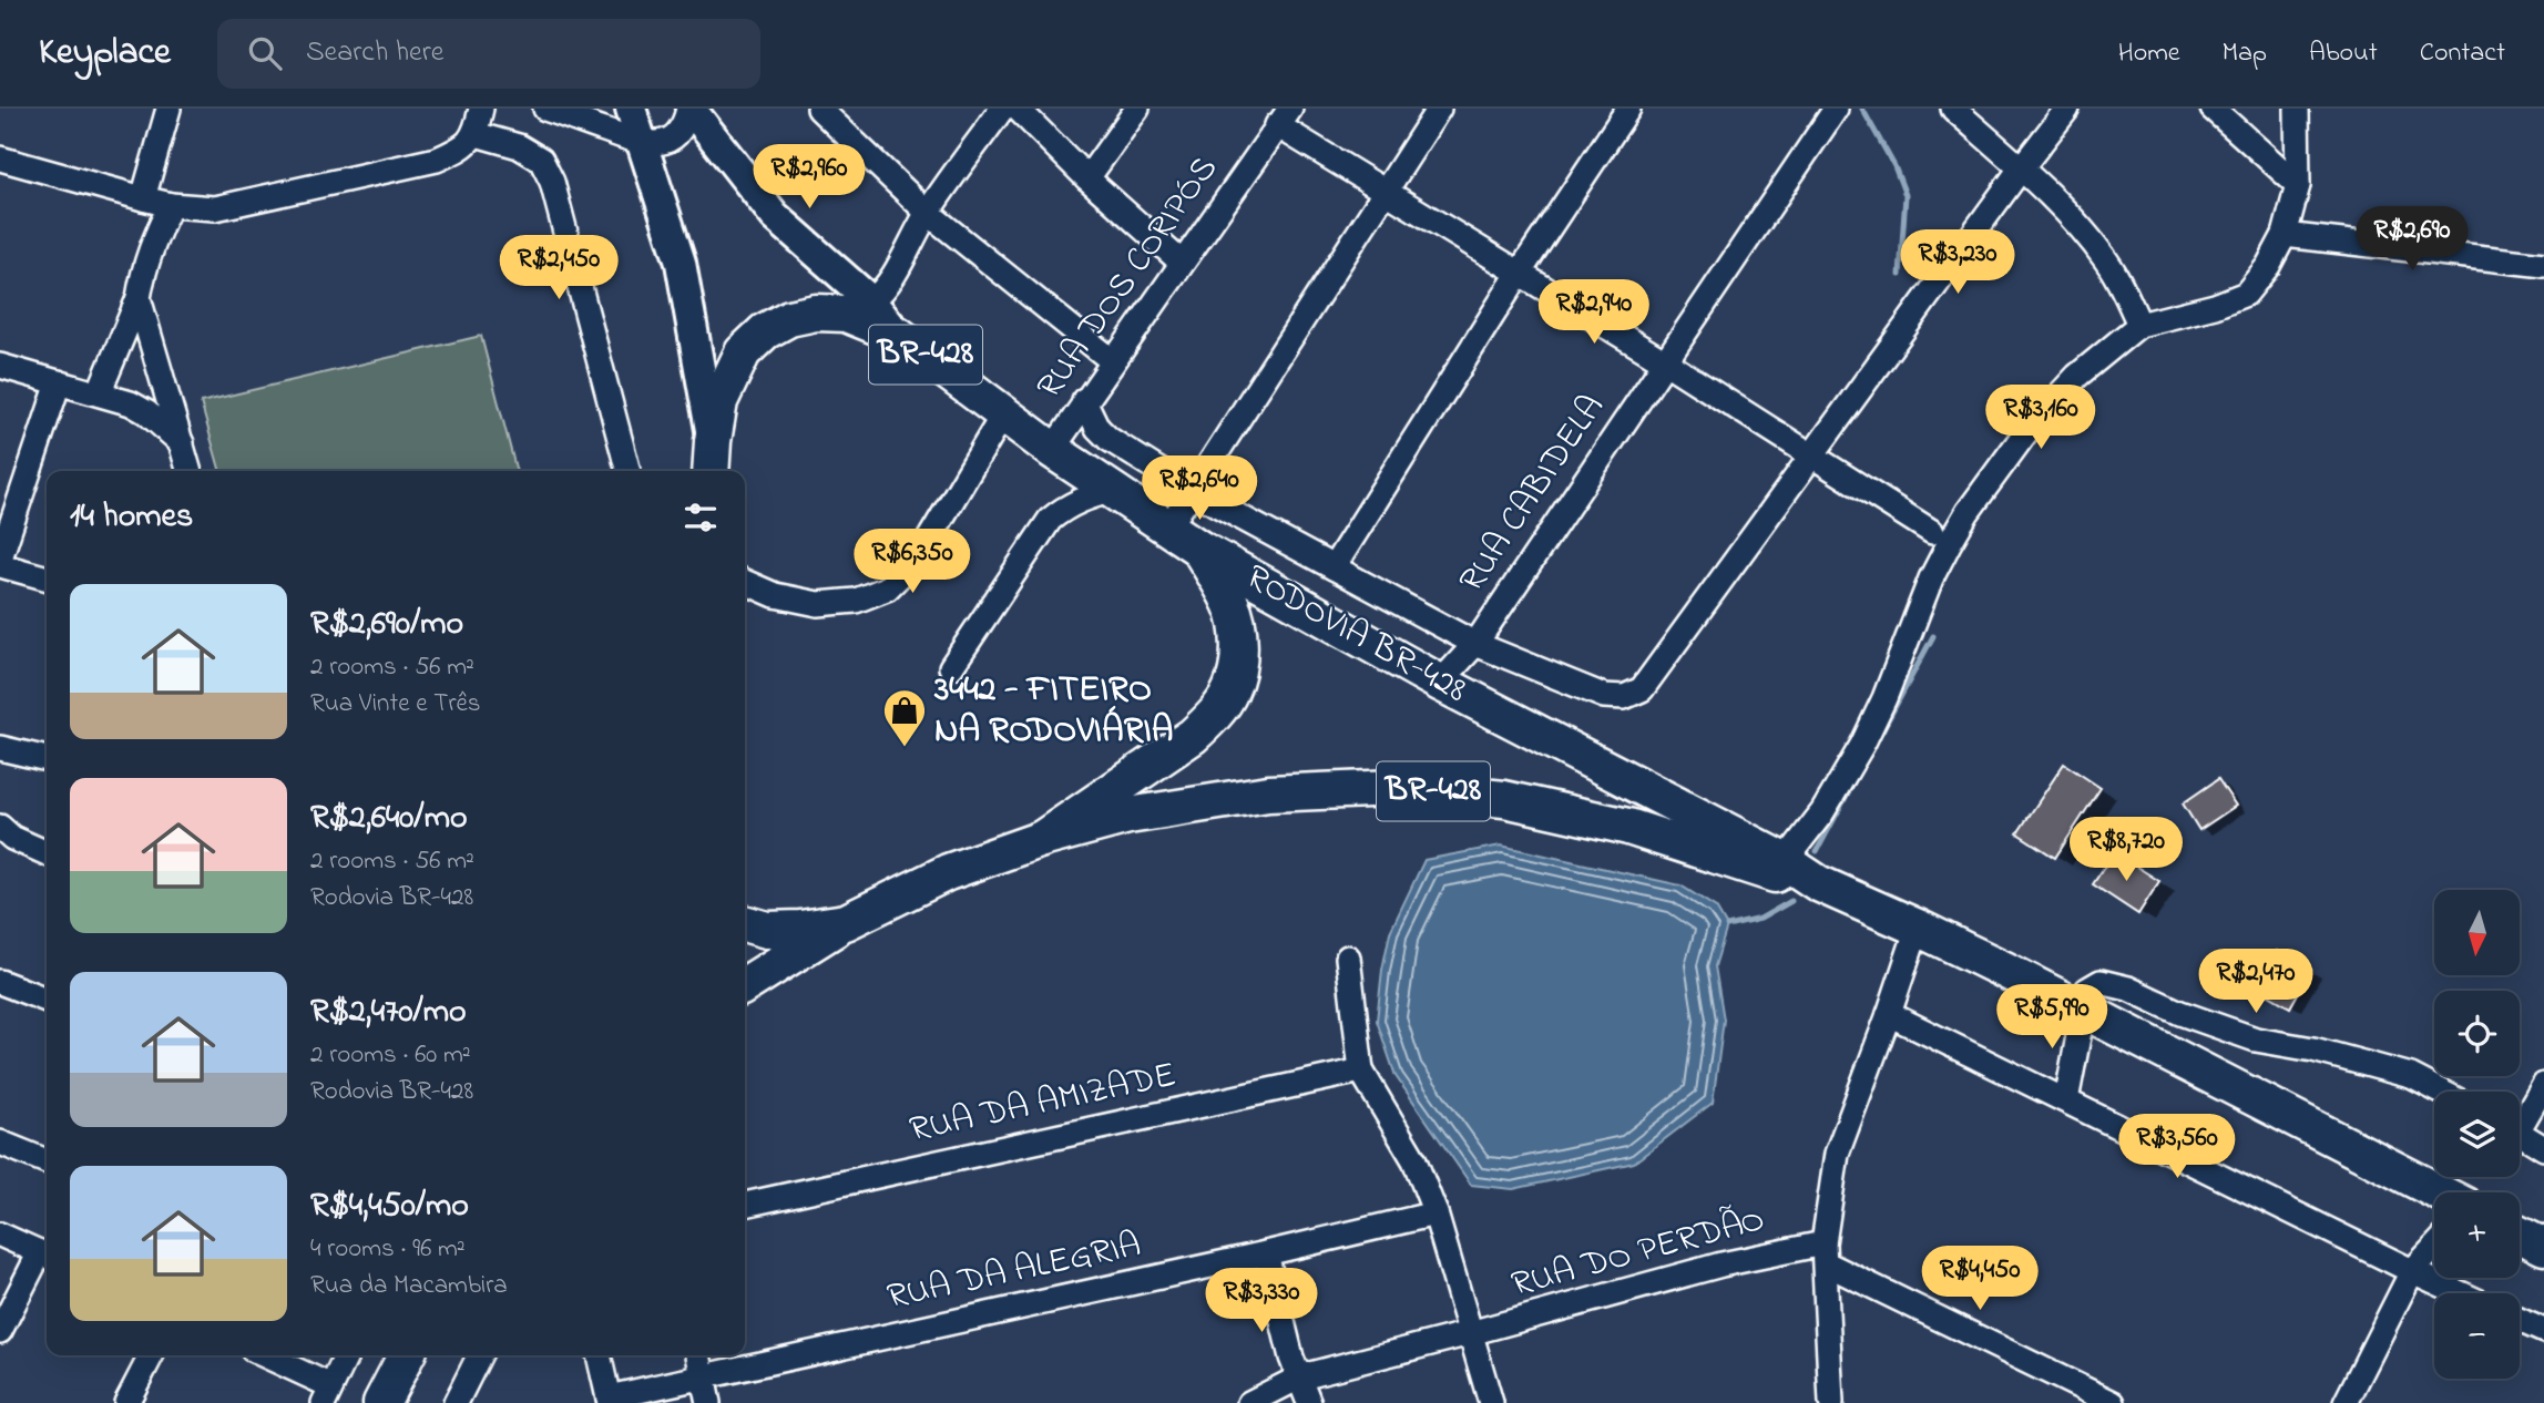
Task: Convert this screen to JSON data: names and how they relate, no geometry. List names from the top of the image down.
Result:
{
  "streets": {
    "highway": ["BR-428", "RODOVIA BR-428"],
    "street": [
      "RUA DOS CORIPÓS",
      "RUA CABIDELA",
      "RUA DA AMIZADE",
      "RUA DO PERDÃO",
      "RUA DA ALEGRIA"
    ]
  },
  "crossings": [
    ["RUA DOS CORIPÓS", "RODOVIA BR-428"],
    ["BR-428", "RODOVIA BR-428"],
    ["RUA CABIDELA", "RODOVIA BR-428"]
  ],
  "places": {
    "shop": ["3442 - FITEIRO NA RODOVIÁRIA"]
  },
  "north": "bottom",
  "page": {
    "header": "Keyplace",
    "search": "Search here",
    "nav": [
      "Home",
      "Map",
      "About",
      "Contact"
    ],
    "price": [
      "R$2,960",
      "R$2,690",
      "R$3,230",
      "R$2,450",
      "R$2,940",
      "R$3,160",
      "R$2,640",
      "R$6,350",
      "R$8,720",
      "R$2,470",
      "R$5,990",
      "R$3,560",
      "R$4,450",
      "R$3,330"
    ],
    "heading": "14 homes",
    "list": [
      {
        "name": "R$2,690/mo",
        "note": "2 rooms · 56 m² · Rua Vinte e Três"
      },
      {
        "name": "R$2,640/mo",
        "note": "2 rooms · 56 m² · Rodovia BR-428"
      },
      {
        "name": "R$2,470/mo",
        "note": "2 rooms · 60 m² · Rodovia BR-428"
      },
      {
        "name": "R$4,450/mo",
        "note": "4 rooms · 96 m² · Rua da Macambira"
      }
    ],
    "map_buttons": ["+", "−"]
  }
}
